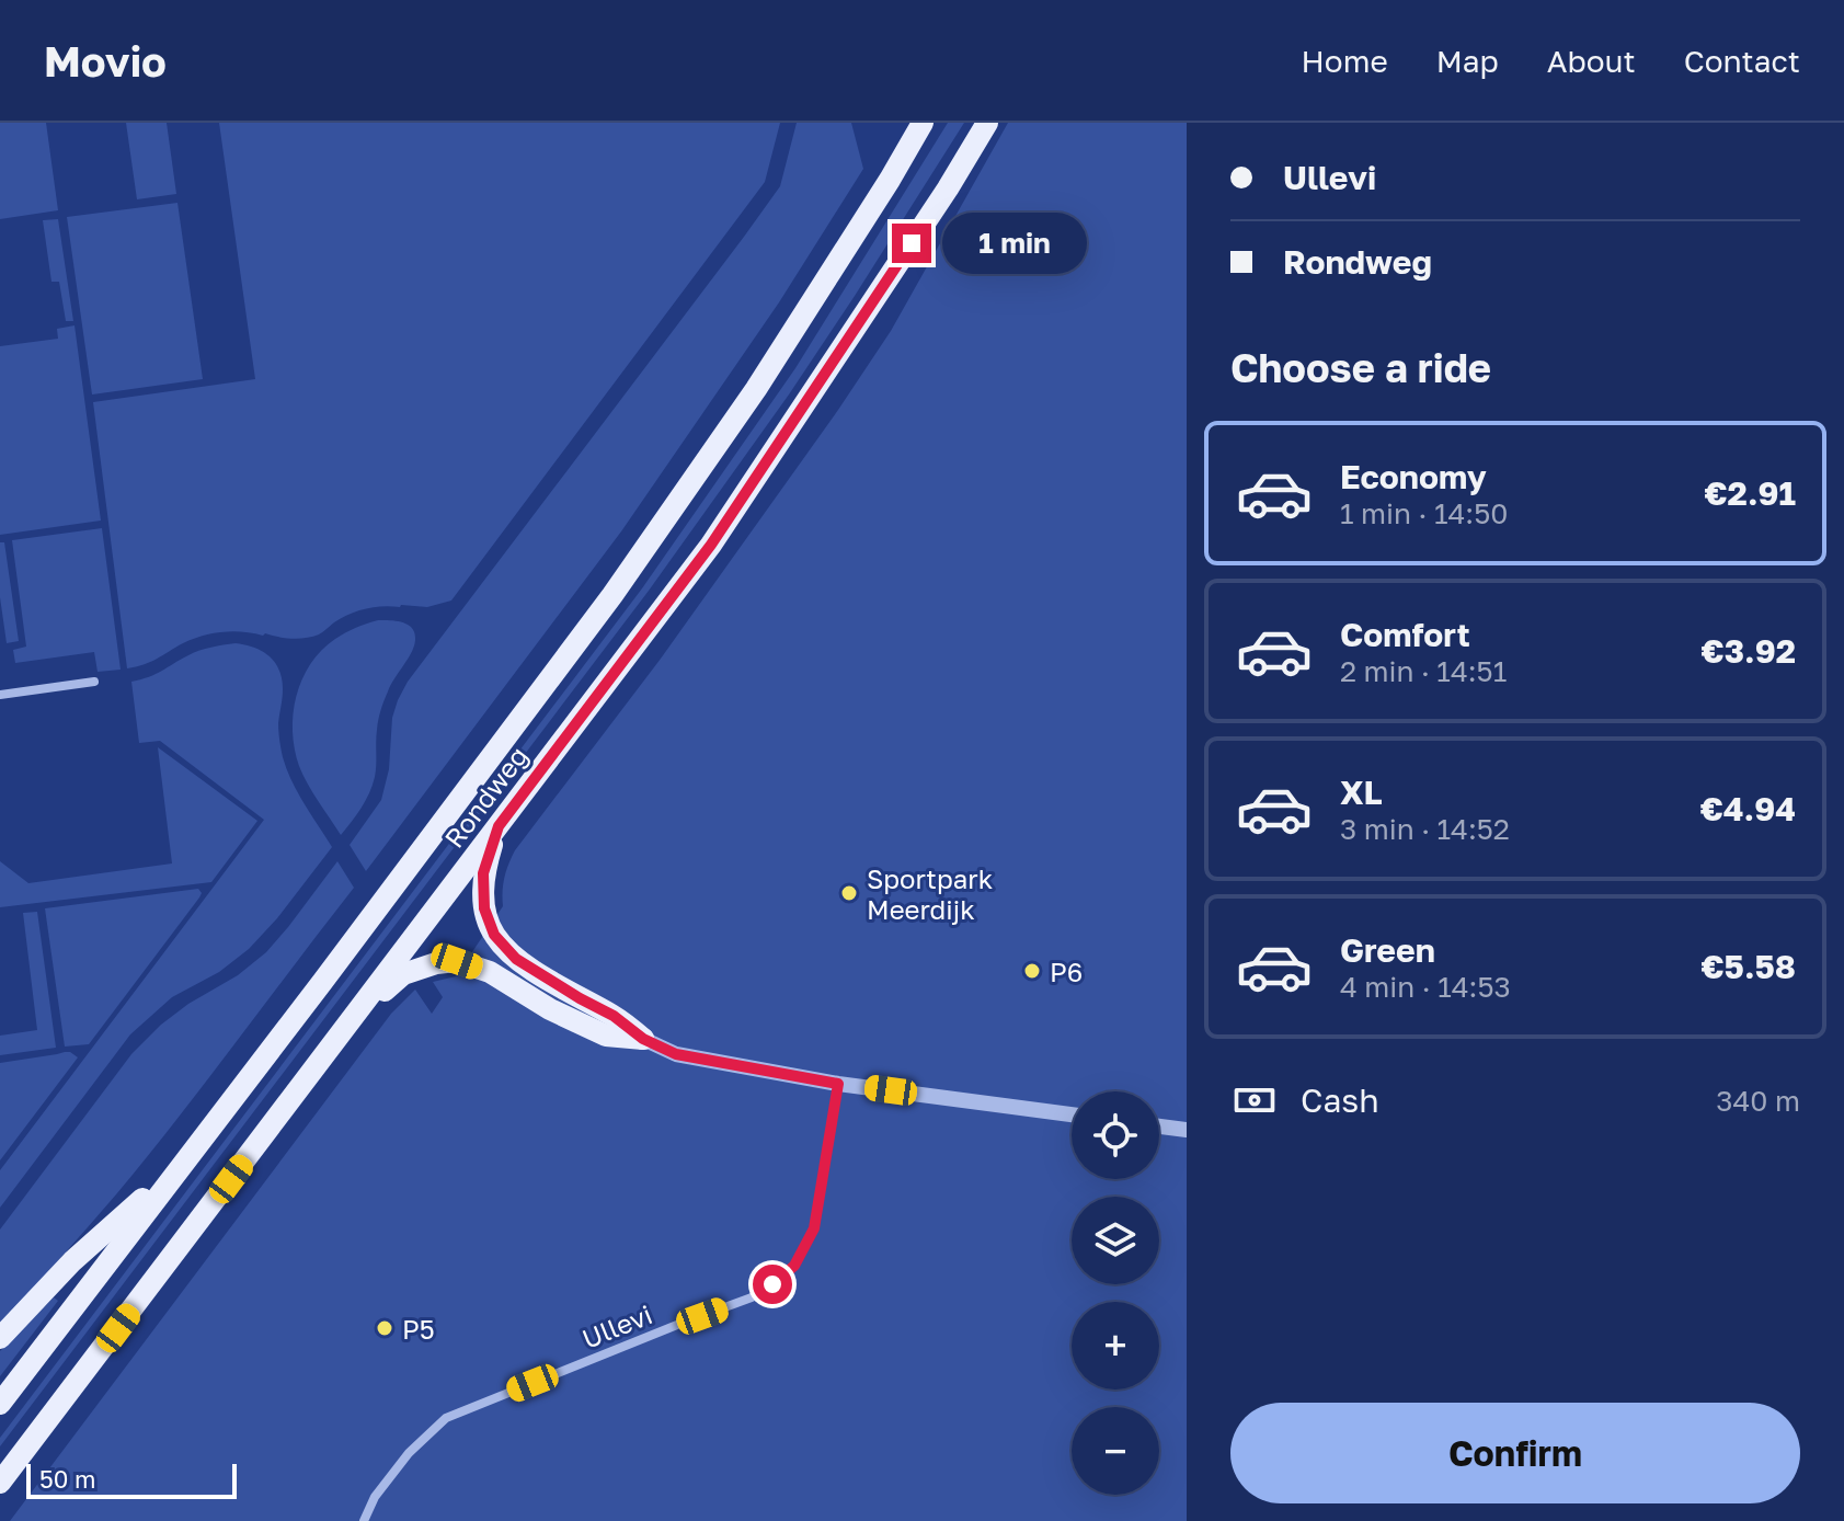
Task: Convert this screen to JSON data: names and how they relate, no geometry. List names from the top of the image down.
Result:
{
  "streets": {
    "main road": ["Rondweg"],
    "street": ["Ullevi"]
  },
  "places": ["Sportpark Meerdijk", "P6", "P5"],
  "scale_bar": "50 m",
  "page": {
    "header": "Movio",
    "nav": [
      "Home",
      "Map",
      "About",
      "Contact"
    ],
    "banner": ["Ullevi", "Rondweg"],
    "bubble": "1 min",
    "heading": "Choose a ride",
    "list": [
      {
        "name": "Economy",
        "note": "1 min · 14:50",
        "value": "€2.91"
      },
      {
        "name": "Comfort",
        "note": "2 min · 14:51",
        "value": "€3.92"
      },
      {
        "name": "XL",
        "note": "3 min · 14:52",
        "value": "€4.94"
      },
      {
        "name": "Green",
        "note": "4 min · 14:53",
        "value": "€5.58"
      }
    ],
    "pay": ["Cash", "340 m"],
    "map_buttons": ["+", "−"],
    "buttons": "Confirm",
    "scale": "50 m"
  }
}
